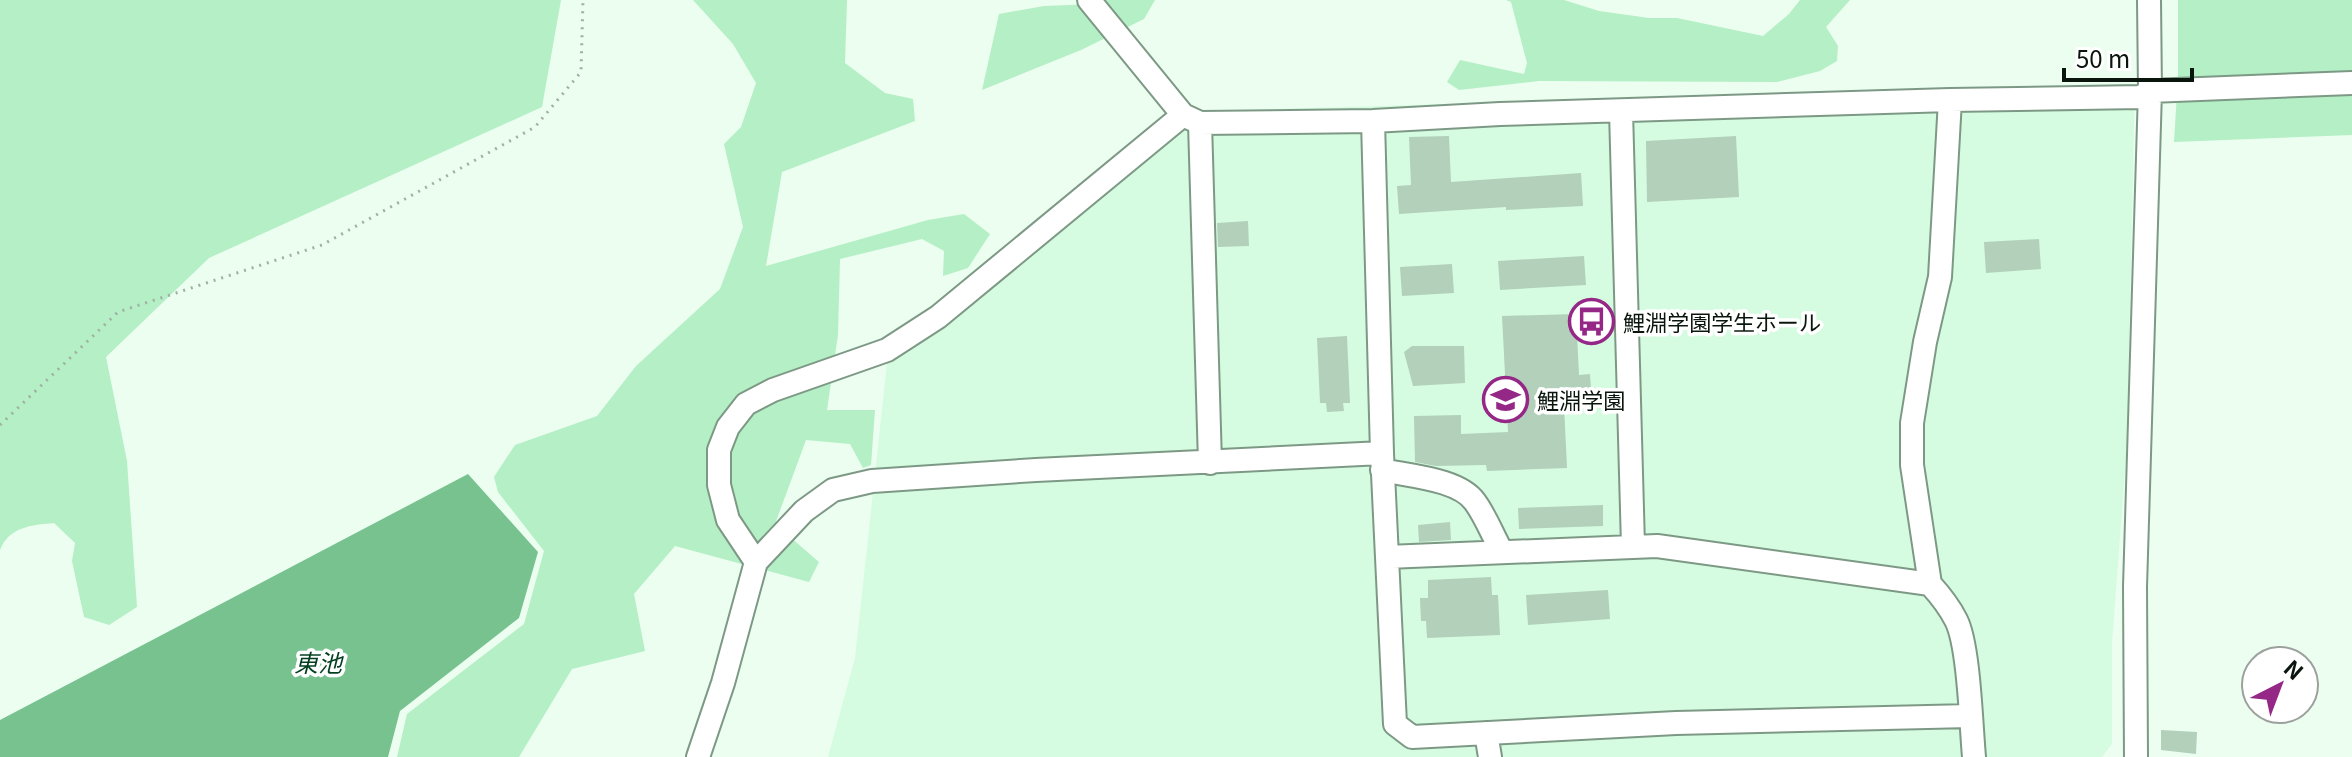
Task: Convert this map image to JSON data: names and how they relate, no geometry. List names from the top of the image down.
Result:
{
  "water": ["東池"],
  "places": {
    "bus stop": ["鯉淵学園学生ホール"],
    "school or university": ["鯉淵学園"]
  },
  "scale_bar": "50 m",
  "north": "top right"
}
